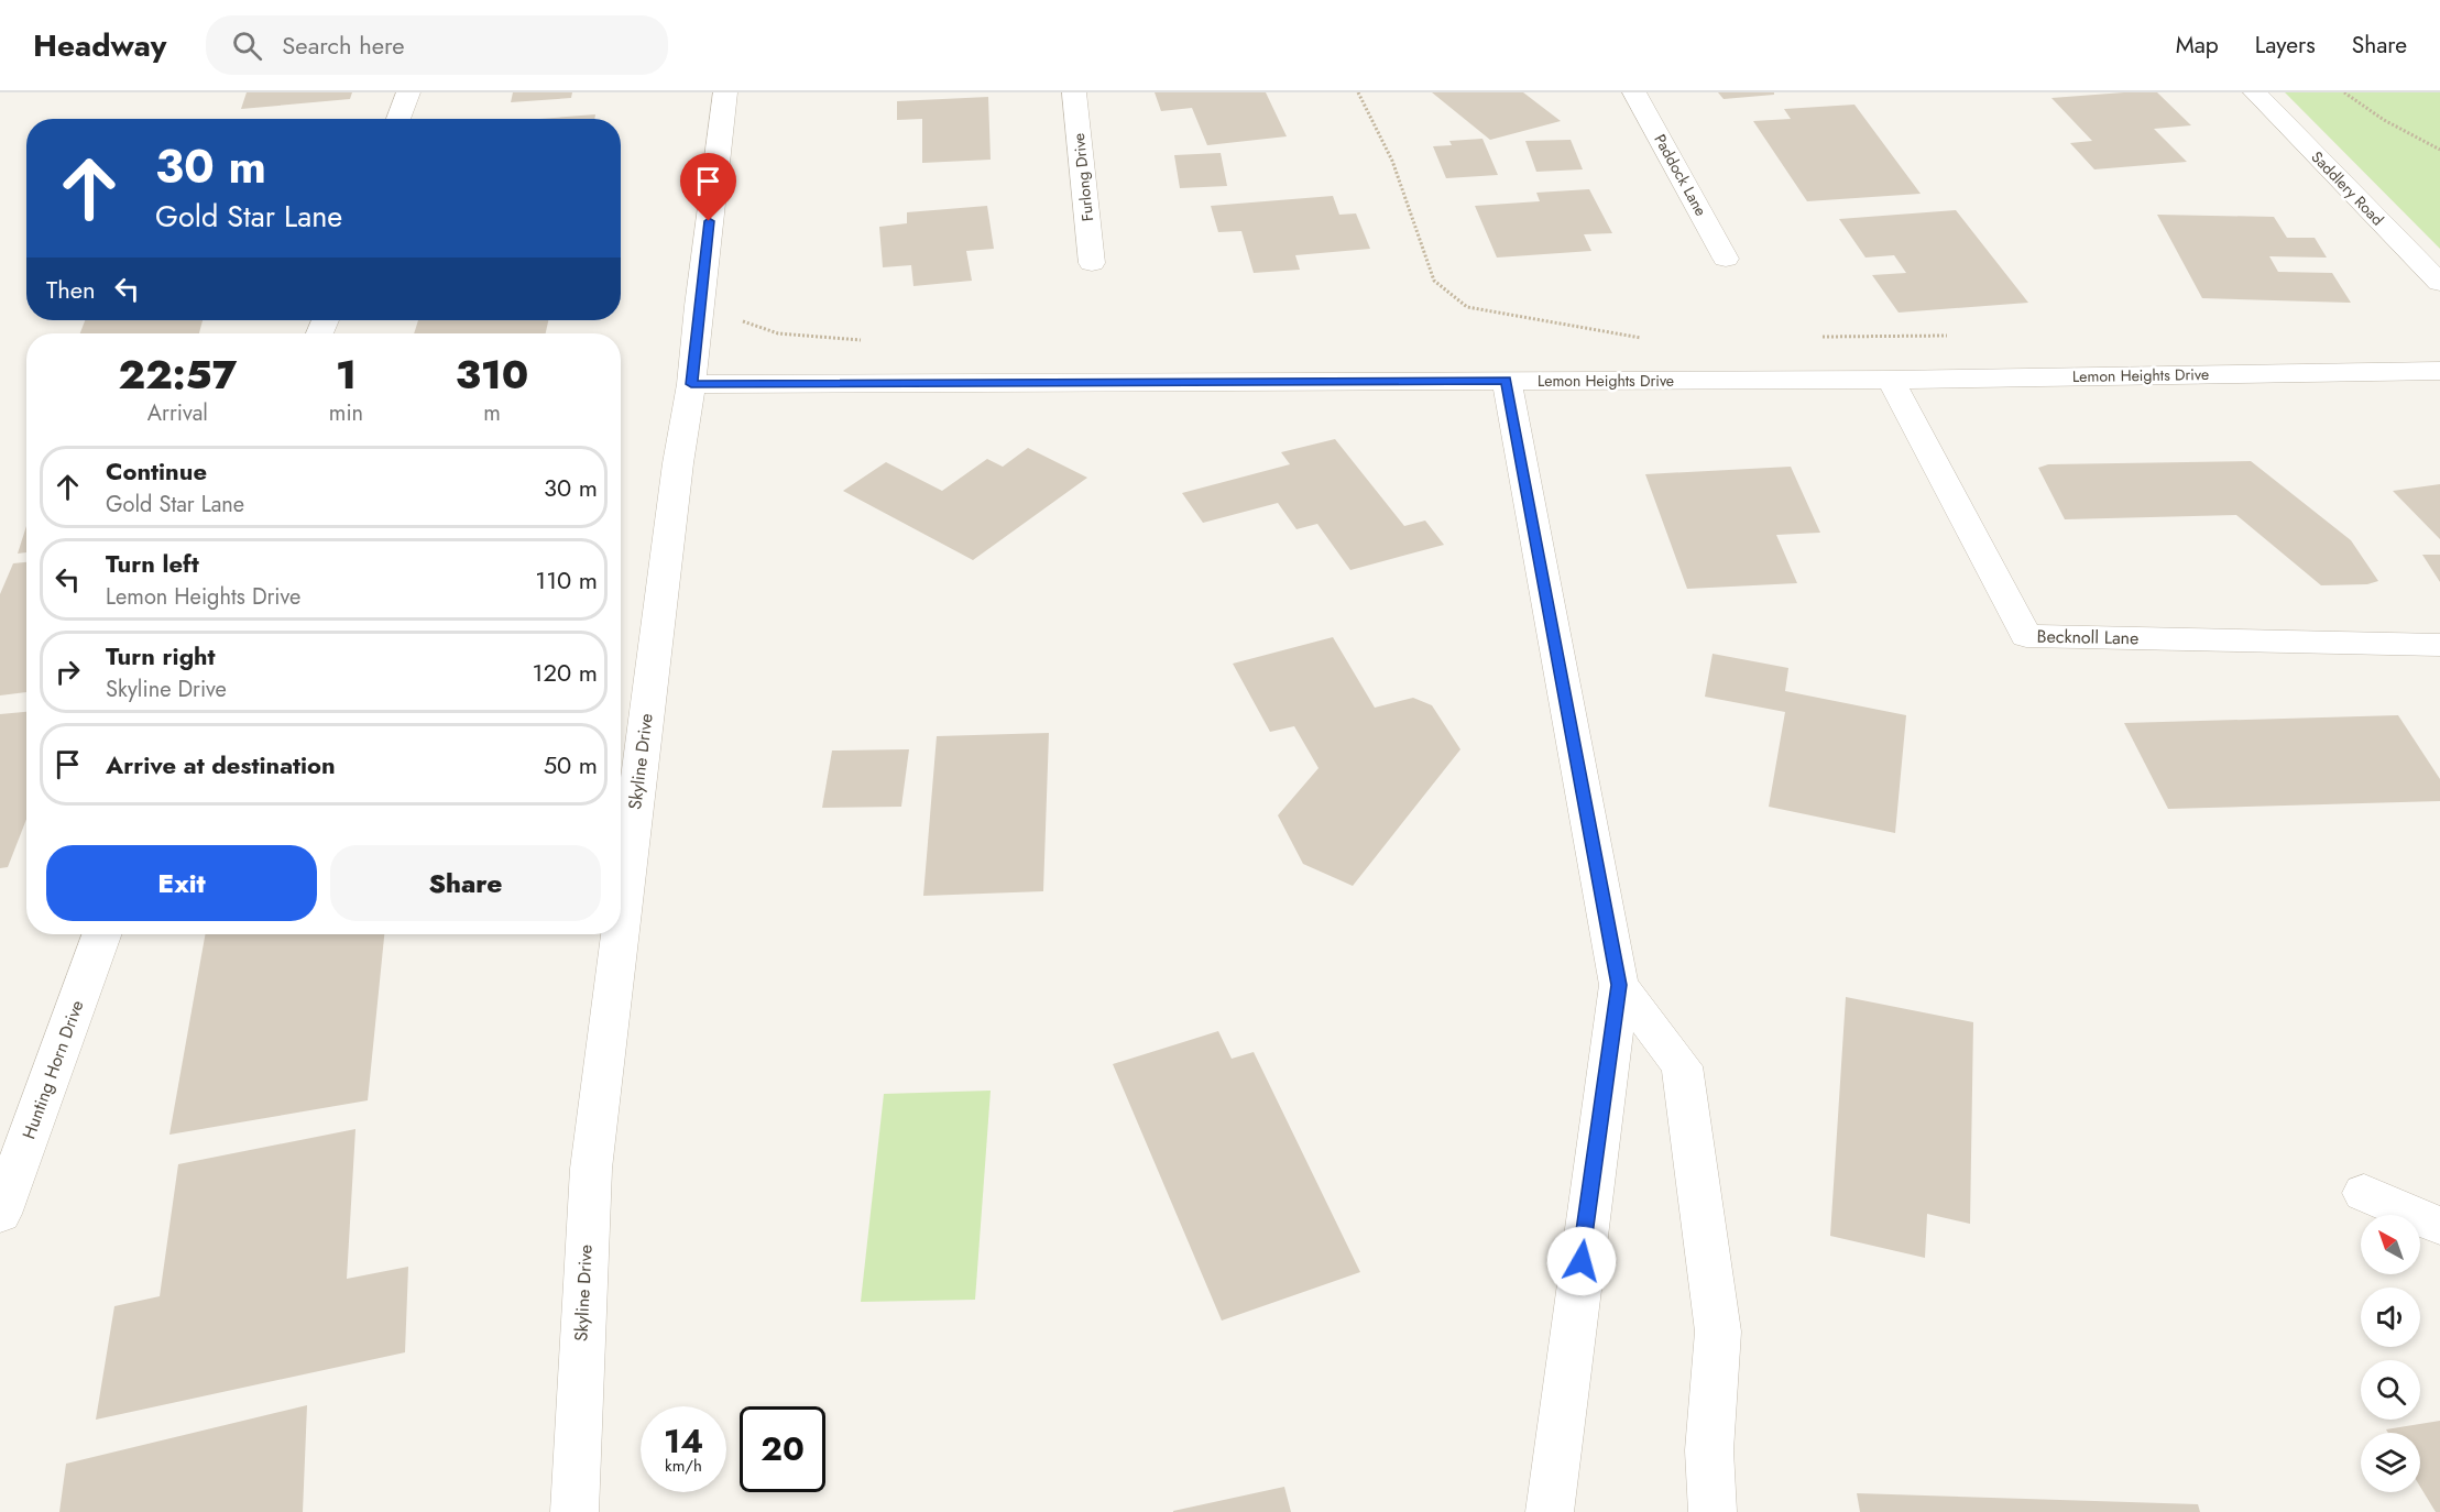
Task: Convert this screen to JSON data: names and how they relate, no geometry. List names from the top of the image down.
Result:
{
  "streets": {
    "street": [
      "Paddock Lane",
      "Furlong Drive",
      "Saddlery Road",
      "Lemon Heights Drive",
      "Becknoll Lane",
      "Skyline Drive",
      "Hunting Horn Drive"
    ]
  },
  "crossings": [
    ["Lemon Heights Drive", "Becknoll Lane"],
    ["Lemon Heights Drive", "Skyline Drive"]
  ],
  "north": "top left",
  "page": {
    "header": "Headway",
    "search": "Search here",
    "nav": ["Map", "Layers", "Share"],
    "turn": ["30 m", "Gold Star Lane"],
    "then": "Then",
    "eta": [
      "22:57",
      "Arrival",
      "1",
      "min",
      "310",
      "m"
    ],
    "list": [
      {
        "name": "Continue",
        "note": "Gold Star Lane",
        "value": "30 m"
      },
      {
        "name": "Turn left",
        "note": "Lemon Heights Drive",
        "value": "110 m"
      },
      {
        "name": "Turn right",
        "note": "Skyline Drive",
        "value": "120 m"
      },
      {
        "name": "Arrive at destination",
        "value": "50 m"
      }
    ],
    "buttons": ["Exit", "Share"],
    "speed": "14 km/h",
    "limit": "20"
  }
}
